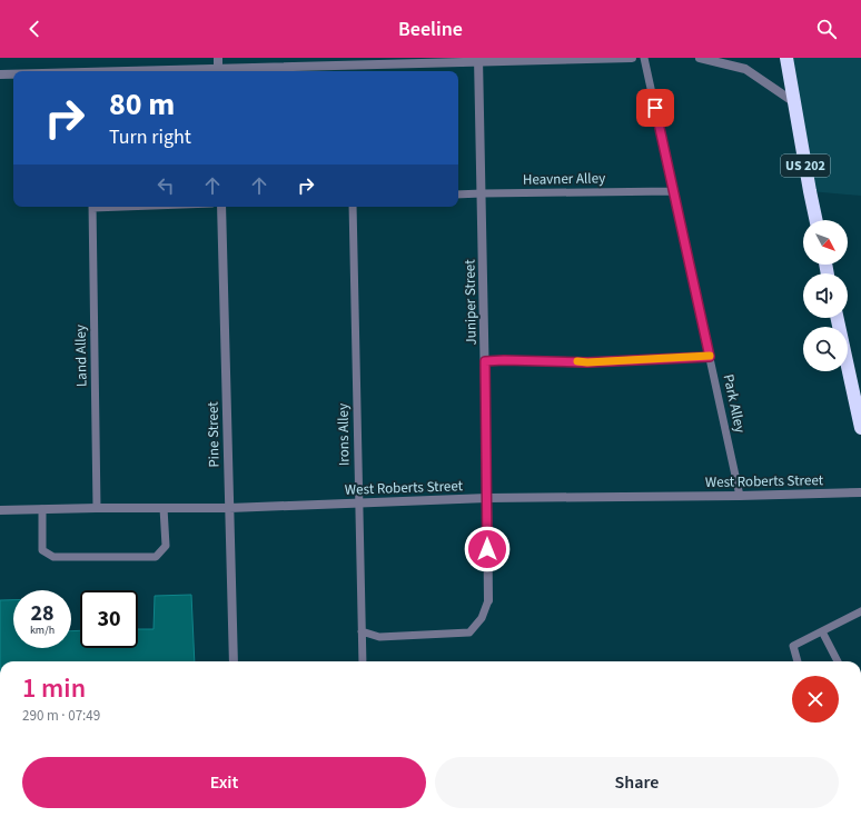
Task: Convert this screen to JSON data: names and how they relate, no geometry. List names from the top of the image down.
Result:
{
  "streets": {
    "highway": ["US 202"],
    "street": ["Juniper Street", "Pine Street", "West Roberts Street"],
    "lane": [
      "Heavner Alley",
      "Land Alley",
      "Park Alley",
      "Irons Alley"
    ]
  },
  "crossings": [
    ["Heavner Alley", "Juniper Street"],
    ["Heavner Alley", "Park Alley"],
    ["Juniper Street", "West Roberts Street"],
    ["Land Alley", "West Roberts Street"],
    ["Park Alley", "West Roberts Street"],
    ["Pine Street", "West Roberts Street"],
    ["Irons Alley", "West Roberts Street"]
  ],
  "north": "bottom right",
  "page": {
    "header": "Beeline",
    "turn": ["80 m", "Turn right"],
    "speed": "28 km/h",
    "limit": "30",
    "heading": ["1 min", "290 m · 07:49"],
    "buttons": ["Exit", "Share"]
  }
}
